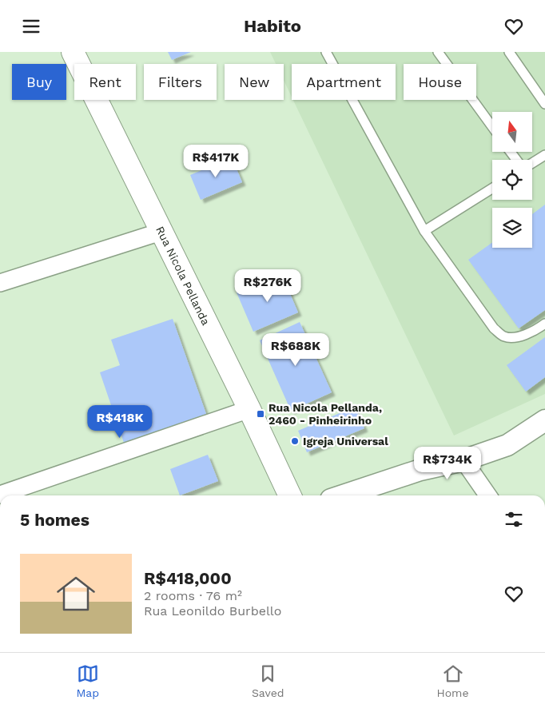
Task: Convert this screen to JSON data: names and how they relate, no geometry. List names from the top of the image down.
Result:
{
  "streets": {
    "main road": ["Rua Nicola Pellanda"]
  },
  "places": {
    "transit": ["Rua Nicola Pellanda, 2460 - Pinheirinho"],
    "other": ["Igreja Universal"]
  },
  "north": "top",
  "page": {
    "header": "Habito",
    "chip": [
      "Buy",
      "Rent",
      "Filters",
      "New",
      "Apartment",
      "House"
    ],
    "price": [
      "R$417K",
      "R$276K",
      "R$688K",
      "R$418K",
      "R$734K"
    ],
    "heading": "5 homes",
    "list": [
      {
        "name": "R$418,000",
        "note": "2 rooms · 76 m² · Rua Leonildo Burbello"
      }
    ],
    "tabs": ["Map", "Saved", "Home"]
  }
}
